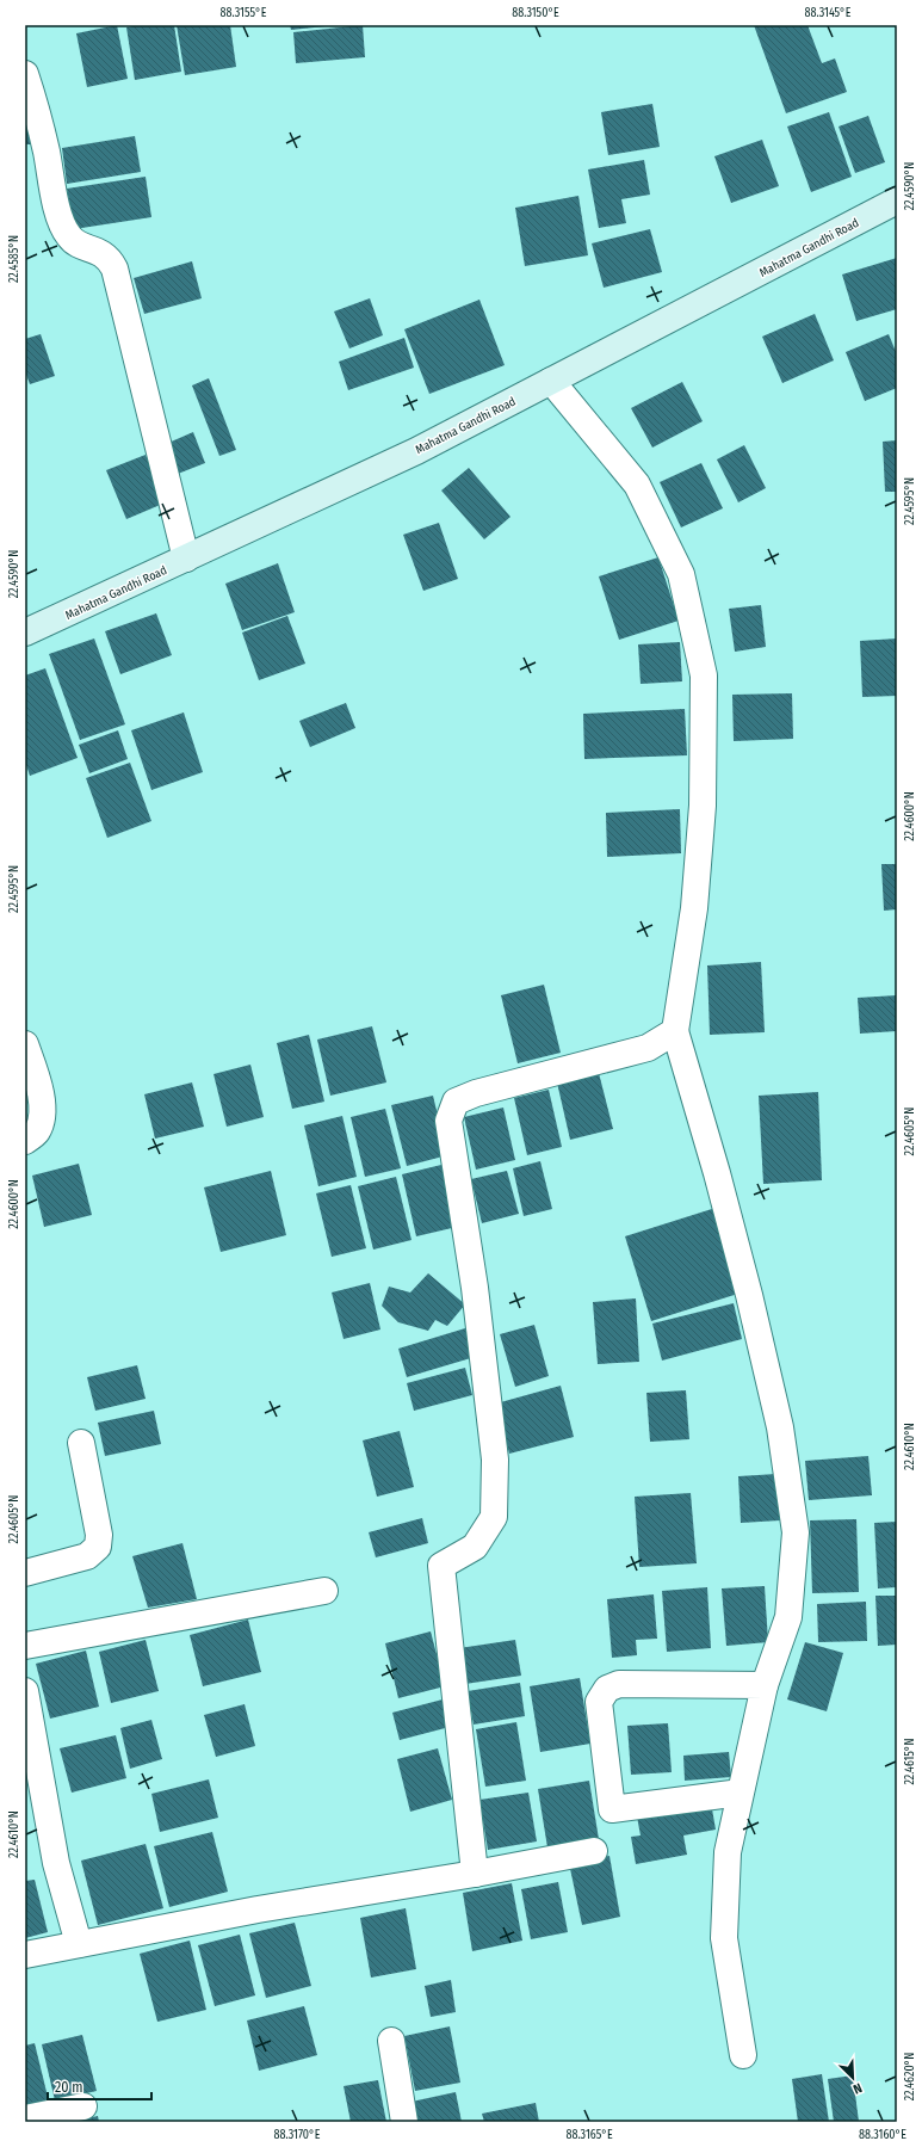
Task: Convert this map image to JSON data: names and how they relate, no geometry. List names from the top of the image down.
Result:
{
  "streets": {
    "main road": ["Mahatma Gandhi Road"]
  },
  "scale_bar": "20 m",
  "north": "bottom right",
  "coordinates": [
    "88.3155°E",
    "88.3150°E",
    "88.3145°E",
    "22.4590°N",
    "22.4585°N",
    "22.4595°N",
    "22.4600°N",
    "22.4605°N",
    "22.4610°N",
    "22.4615°N",
    "22.4620°N",
    "88.3170°E",
    "88.3165°E",
    "88.3160°E"
  ]
}
